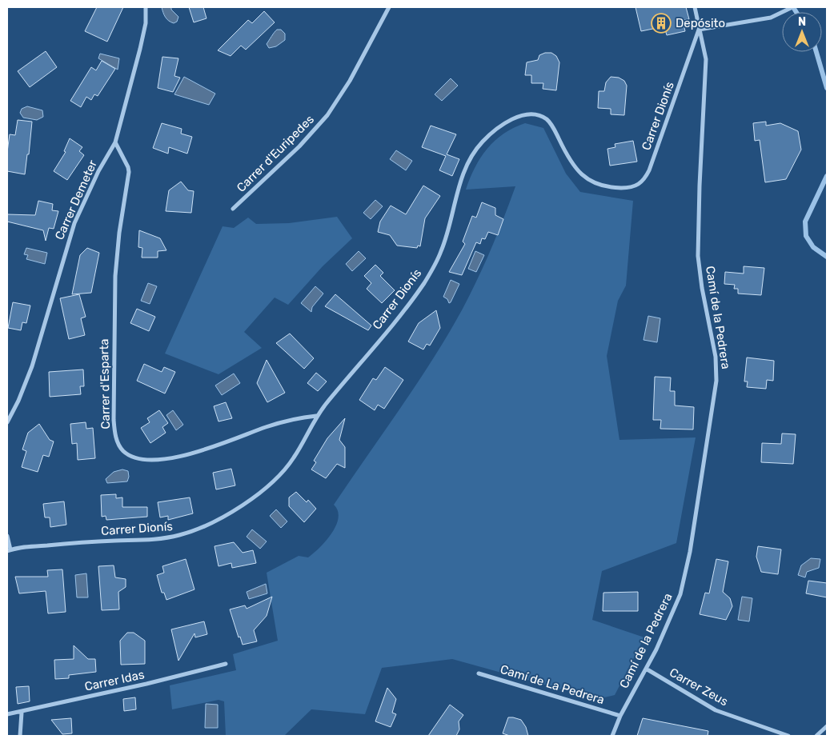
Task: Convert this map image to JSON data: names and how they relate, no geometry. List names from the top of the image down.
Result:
{
  "streets": {
    "street": [
      "Carrer Dionís",
      "Carrer d'Euripedes",
      "Carrer Demeter",
      "Camí de la Pedrera",
      "Carrer d'Esparta",
      "Carrer Idas",
      "Camí de La Pedrera",
      "Carrer Zeus"
    ]
  },
  "crossings": [
    ["Carrer Dionís", "Camí de la Pedrera"],
    ["Carrer Dionís", "Carrer d'Esparta"],
    ["Carrer Demeter", "Carrer d'Esparta"],
    ["Camí de la Pedrera", "Camí de La Pedrera"],
    ["Camí de la Pedrera", "Carrer Zeus"]
  ],
  "places": {
    "building": ["Depósito"]
  },
  "north": "top"
}
